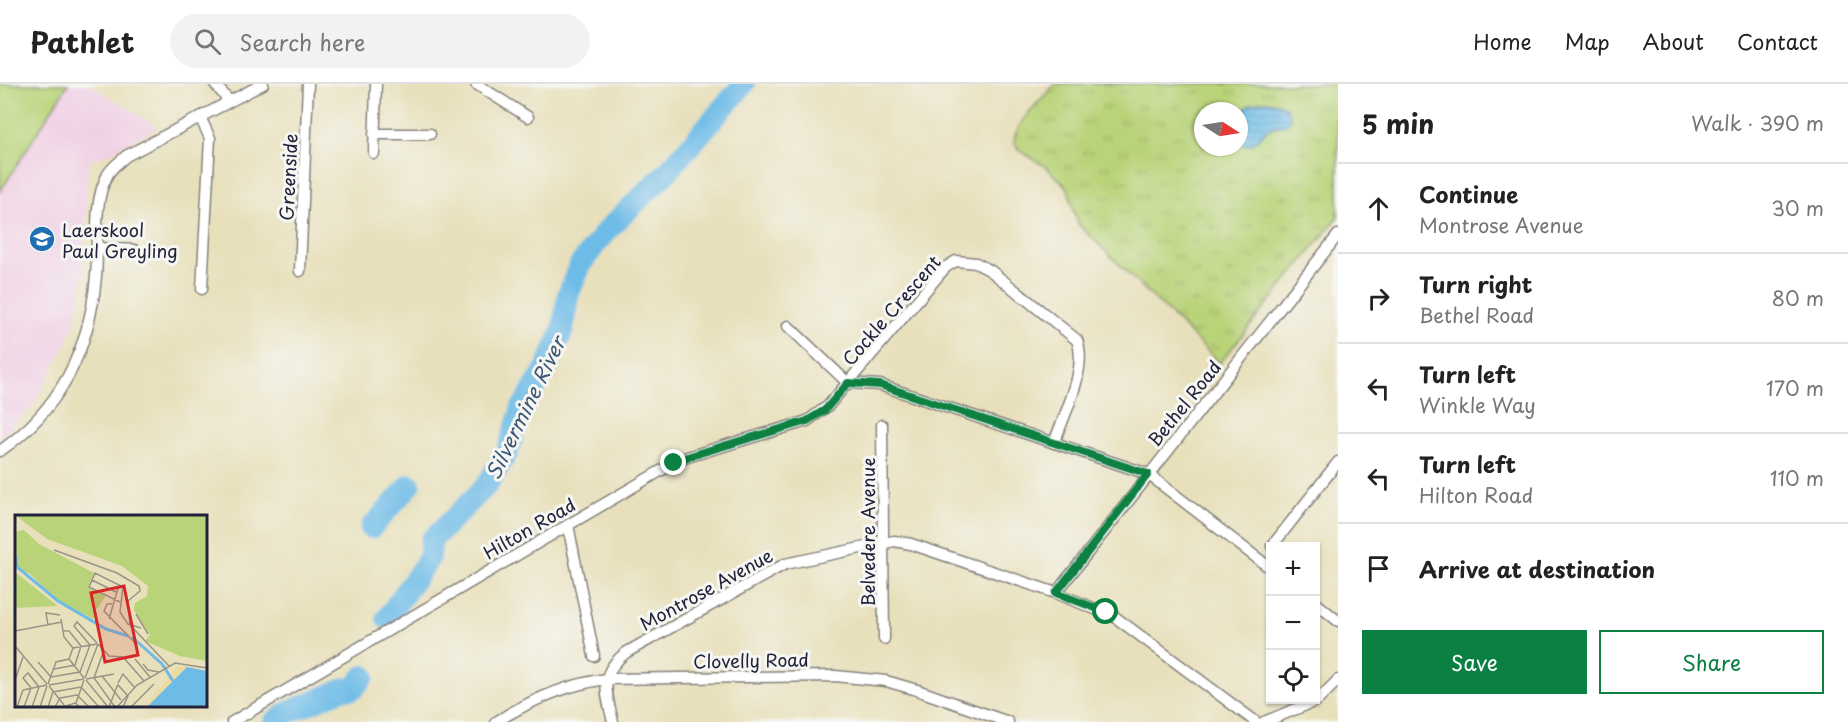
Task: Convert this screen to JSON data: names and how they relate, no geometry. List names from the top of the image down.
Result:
{
  "streets": {
    "street": [
      "Greenside",
      "Cockle Crescent",
      "Bethel Road",
      "Hilton Road",
      "Belvedere Avenue",
      "Montrose Avenue",
      "Clovelly Road"
    ]
  },
  "crossings": [
    ["Cockle Crescent", "Hilton Road"],
    ["Bethel Road", "Montrose Avenue"],
    ["Belvedere Avenue", "Montrose Avenue"],
    ["Montrose Avenue", "Clovelly Road"]
  ],
  "water": ["Silvermine River"],
  "places": {
    "school or university": ["Laerskool Paul Greyling"]
  },
  "north": "right",
  "page": {
    "header": "Pathlet",
    "search": "Search here",
    "nav": [
      "Home",
      "Map",
      "About",
      "Contact"
    ],
    "heading": ["5 min", "Walk · 390 m"],
    "list": [
      ["Continue", "Montrose Avenue", "30 m"],
      ["Turn right", "Bethel Road", "80 m"],
      ["Turn left", "Winkle Way", "170 m"],
      ["Turn left", "Hilton Road", "110 m"],
      "Arrive at destination"
    ],
    "map_buttons": ["+", "−"],
    "buttons": ["Save", "Share"]
  }
}
